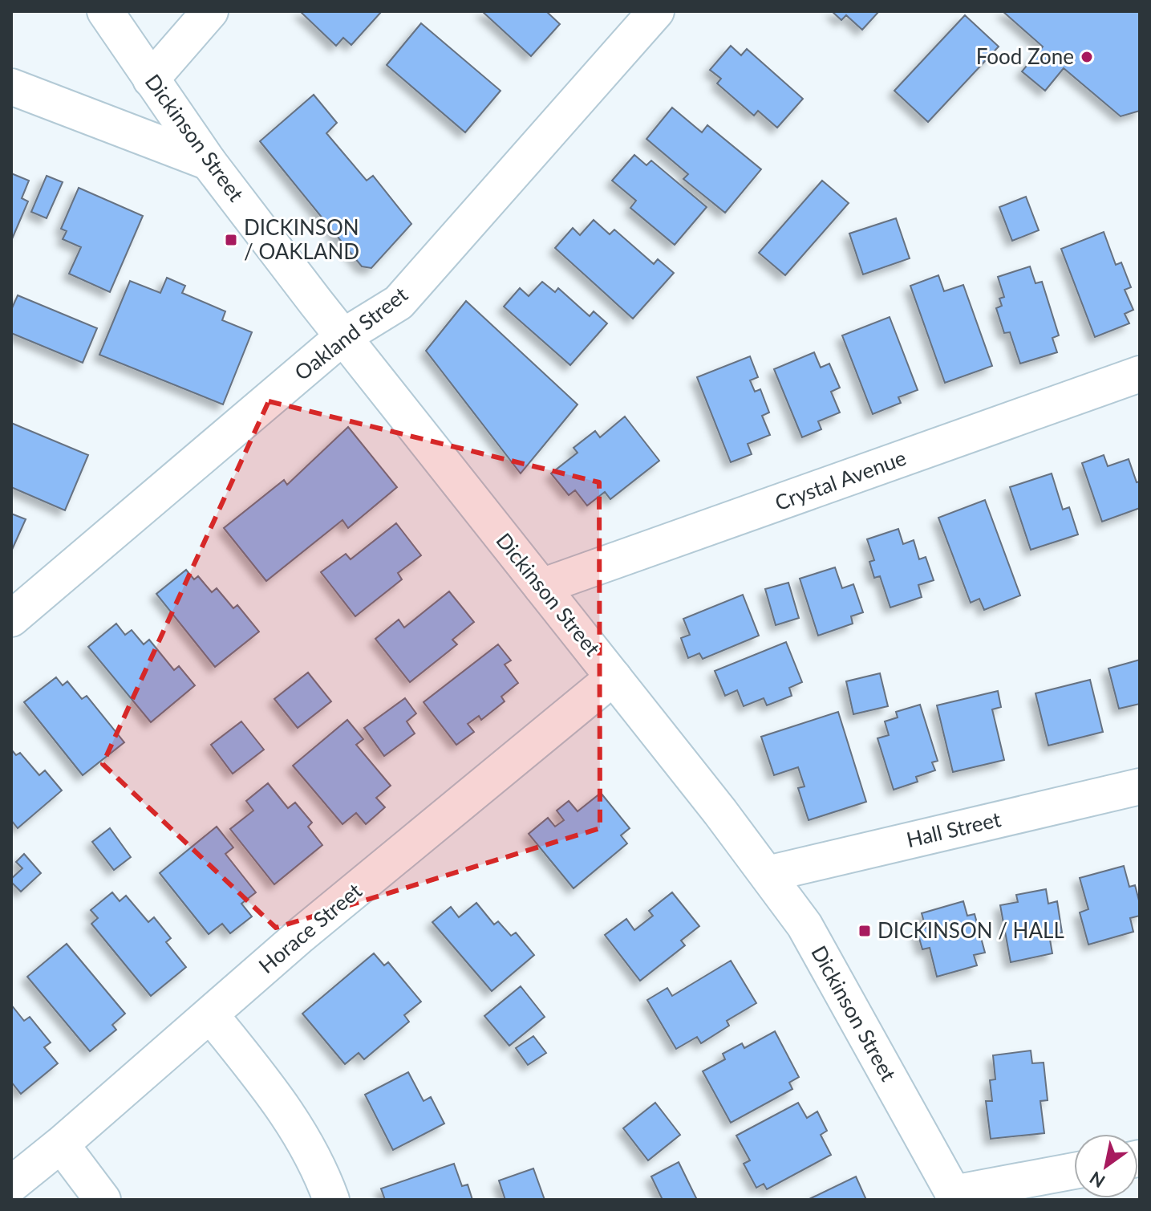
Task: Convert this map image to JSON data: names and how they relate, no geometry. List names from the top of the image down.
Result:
{
  "streets": {
    "street": [
      "Dickinson Street",
      "Oakland Street",
      "Crystal Avenue",
      "Hall Street",
      "Horace Street"
    ]
  },
  "crossings": [
    ["Dickinson Street", "Oakland Street"],
    ["Dickinson Street", "Crystal Avenue"],
    ["Dickinson Street", "Hall Street"],
    ["Dickinson Street", "Horace Street"]
  ],
  "places": {
    "other": ["Food Zone"],
    "transit": ["DICKINSON / OAKLAND", "DICKINSON / HALL"]
  },
  "north": "bottom left"
}
